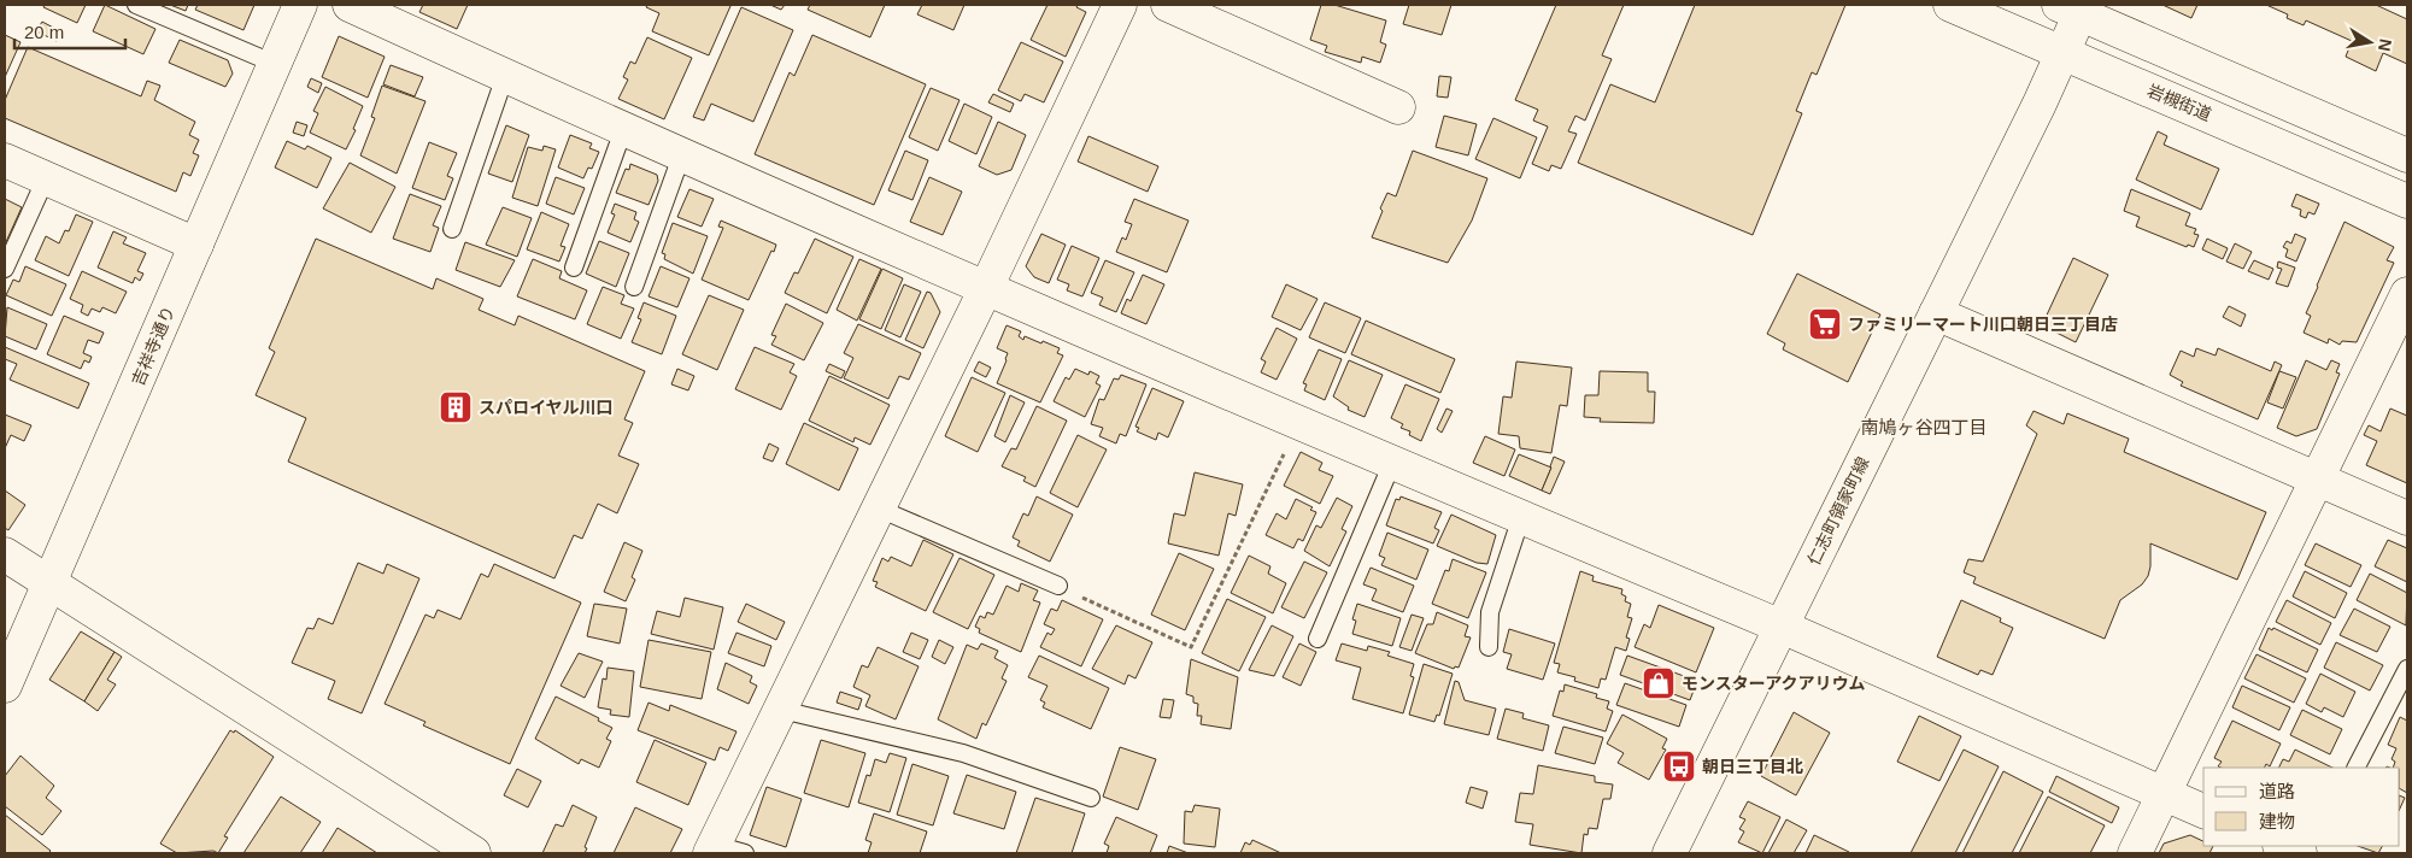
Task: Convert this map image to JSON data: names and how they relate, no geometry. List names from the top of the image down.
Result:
{
  "streets": {
    "main road": ["岩槻街道", "吉祥寺通り", "仁志町領家町線"]
  },
  "crossings": [
    ["岩槻街道", "仁志町領家町線"]
  ],
  "districts": ["南鳩ヶ谷四丁目"],
  "places": {
    "supermarket": ["ファミリーマート川口朝日三丁目店"],
    "building": ["スパロイヤル川口"],
    "shop": ["モンスターアクアリウム"],
    "bus stop": ["朝日三丁目北"]
  },
  "legend": ["道路", "建物"],
  "scale_bar": "20 m",
  "north": "right"
}
